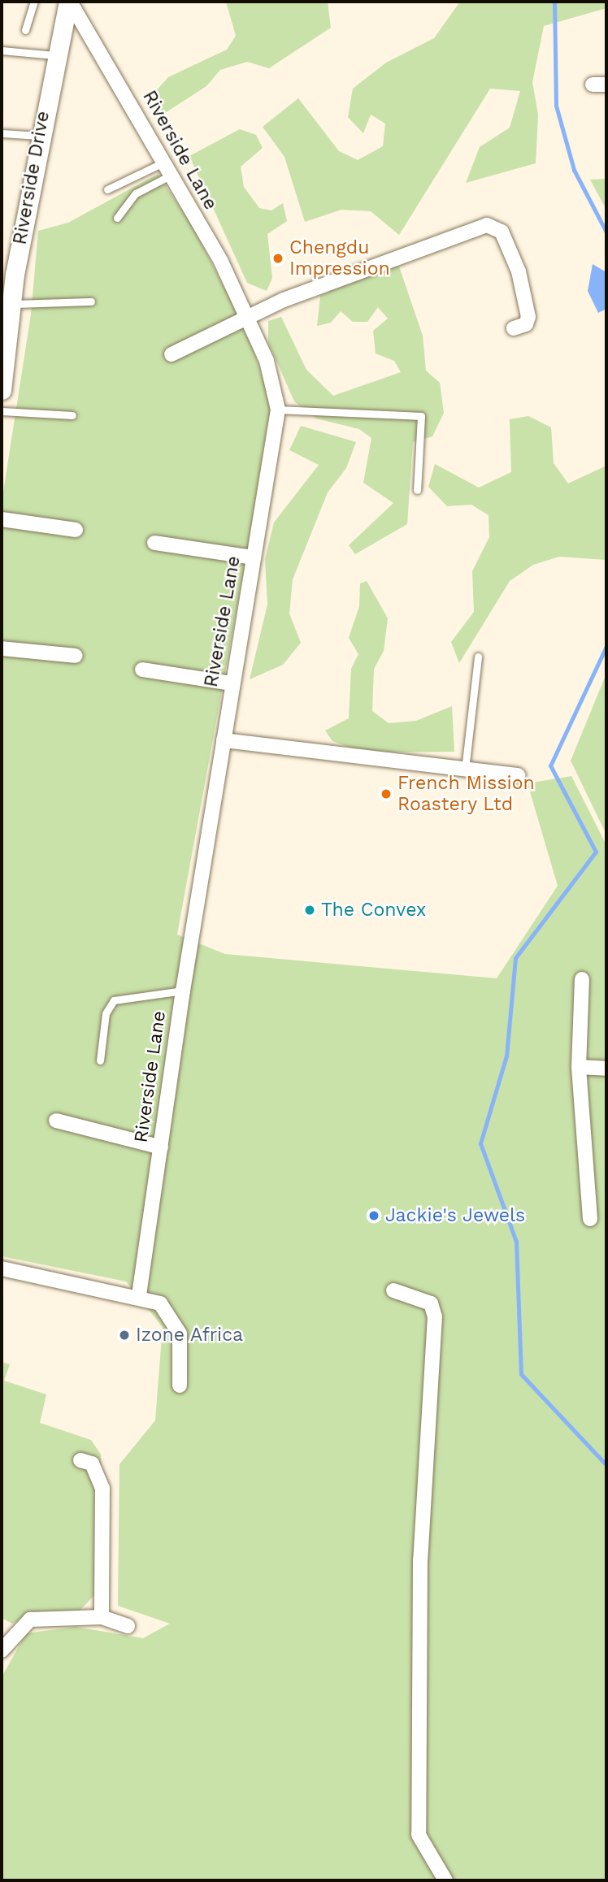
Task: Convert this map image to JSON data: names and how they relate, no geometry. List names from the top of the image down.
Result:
{
  "streets": {
    "street": ["Riverside Lane", "Riverside Drive"]
  },
  "crossings": [
    ["Riverside Lane", "Riverside Drive"]
  ],
  "places": [
    "Chengdu Impression",
    "French Mission Roastery Ltd",
    "The Convex",
    "Jackie's Jewels",
    "Izone Africa"
  ]
}
